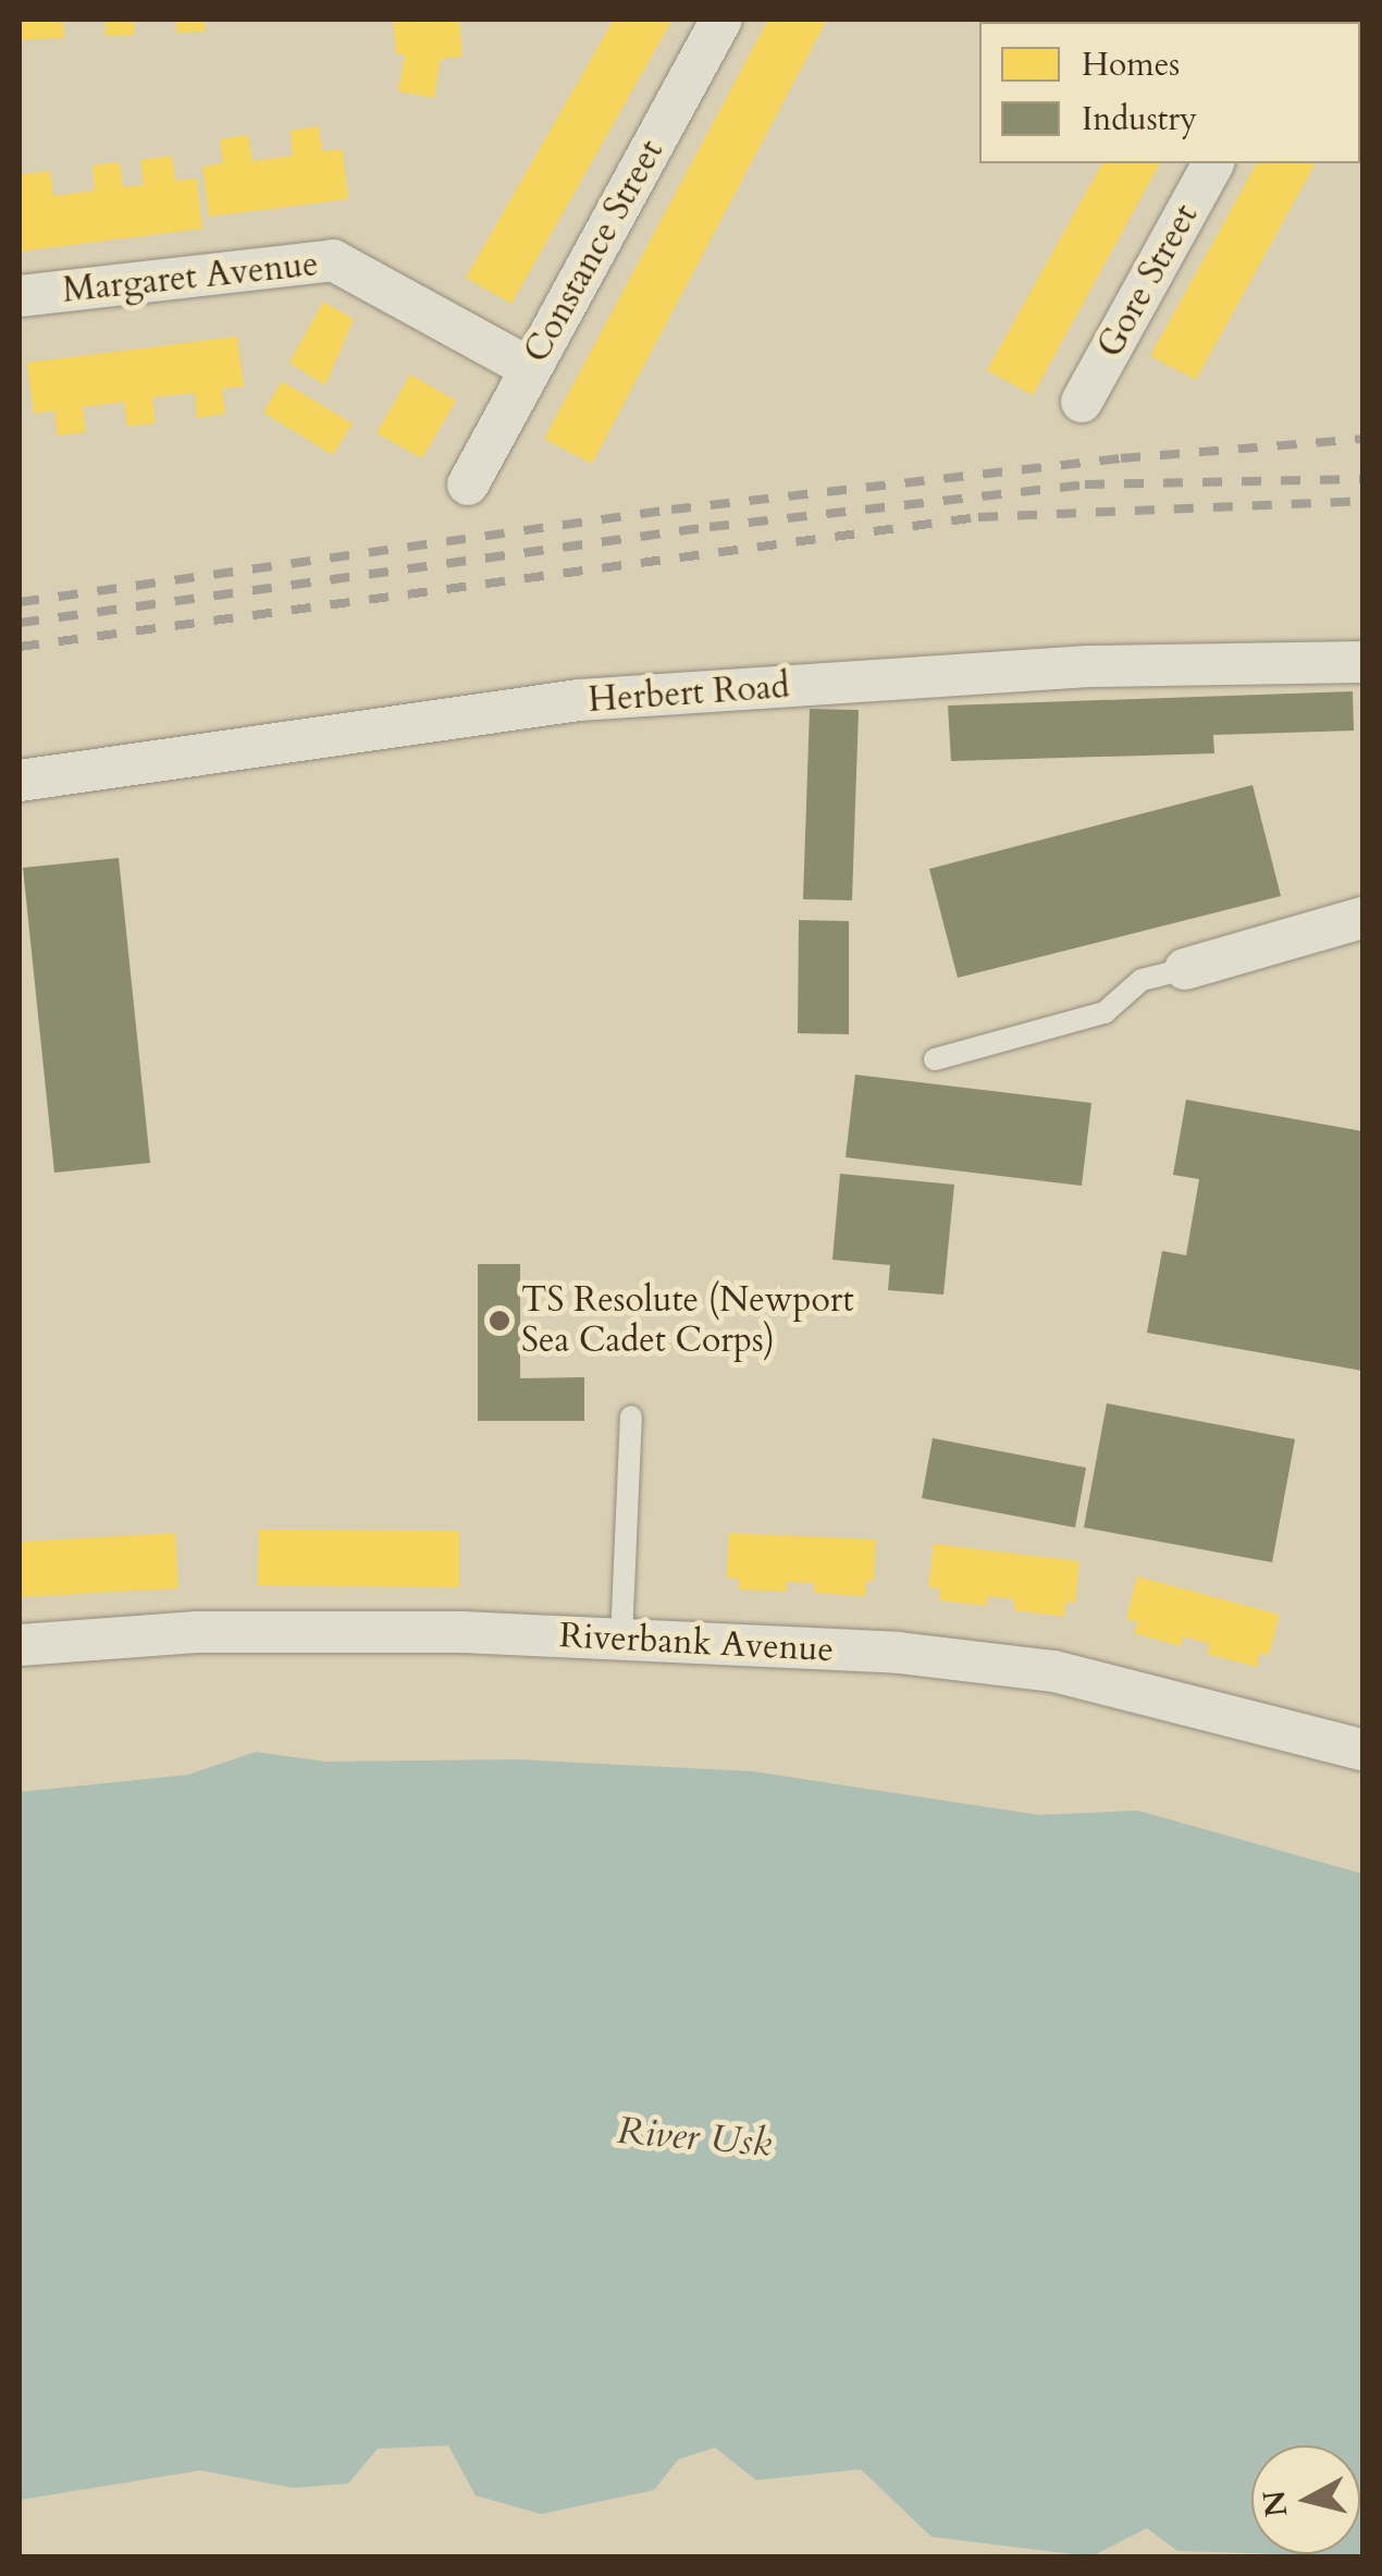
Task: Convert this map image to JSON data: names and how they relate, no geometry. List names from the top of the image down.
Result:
{
  "streets": {
    "street": [
      "Constance Street",
      "Margaret Avenue",
      "Gore Street",
      "Herbert Road",
      "Riverbank Avenue"
    ]
  },
  "crossings": [
    ["Constance Street", "Margaret Avenue"]
  ],
  "water": ["River Usk"],
  "places": ["TS Resolute (Newport Sea Cadet Corps)"],
  "legend": ["Homes", "Industry"],
  "north": "left"
}
